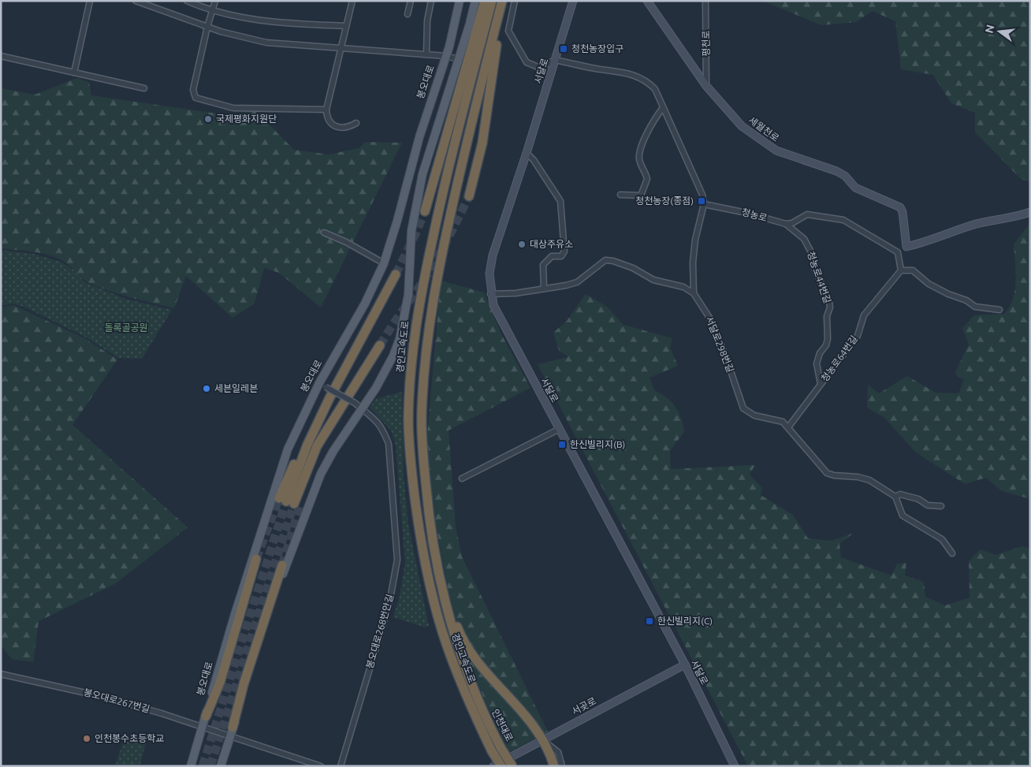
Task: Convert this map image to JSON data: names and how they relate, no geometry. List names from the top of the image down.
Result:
{
  "streets": {
    "highway": ["경인고속도로", "인천대로"],
    "main road": ["봉오대로"],
    "street": [
      "평천로",
      "서달로",
      "세월천로",
      "청농로",
      "청농로44번길",
      "서달로298번길",
      "청농로64번길",
      "봉오대로268번안길",
      "봉오대로267번길",
      "서곶로"
    ]
  },
  "crossings": [
    ["평천로", "세월천로"],
    ["서달로", "서곶로"],
    ["봉오대로", "봉오대로268번안길"],
    ["봉오대로", "봉오대로267번길"],
    ["청농로", "청농로44번길"],
    ["청농로44번길", "청농로64번길"],
    ["서달로298번길", "청농로64번길"],
    ["경인고속도로", "인천대로"]
  ],
  "parks": ["돌록골공원"],
  "places": {
    "transit": [
      "청천농장입구",
      "청천농장(종점)",
      "한신빌리지(B)",
      "한신빌리지(C)"
    ],
    "other": [
      "국제평화지원단",
      "대상주유소",
      "세븐일레븐",
      "인천봉수초등학교"
    ]
  },
  "north": "left"
}
